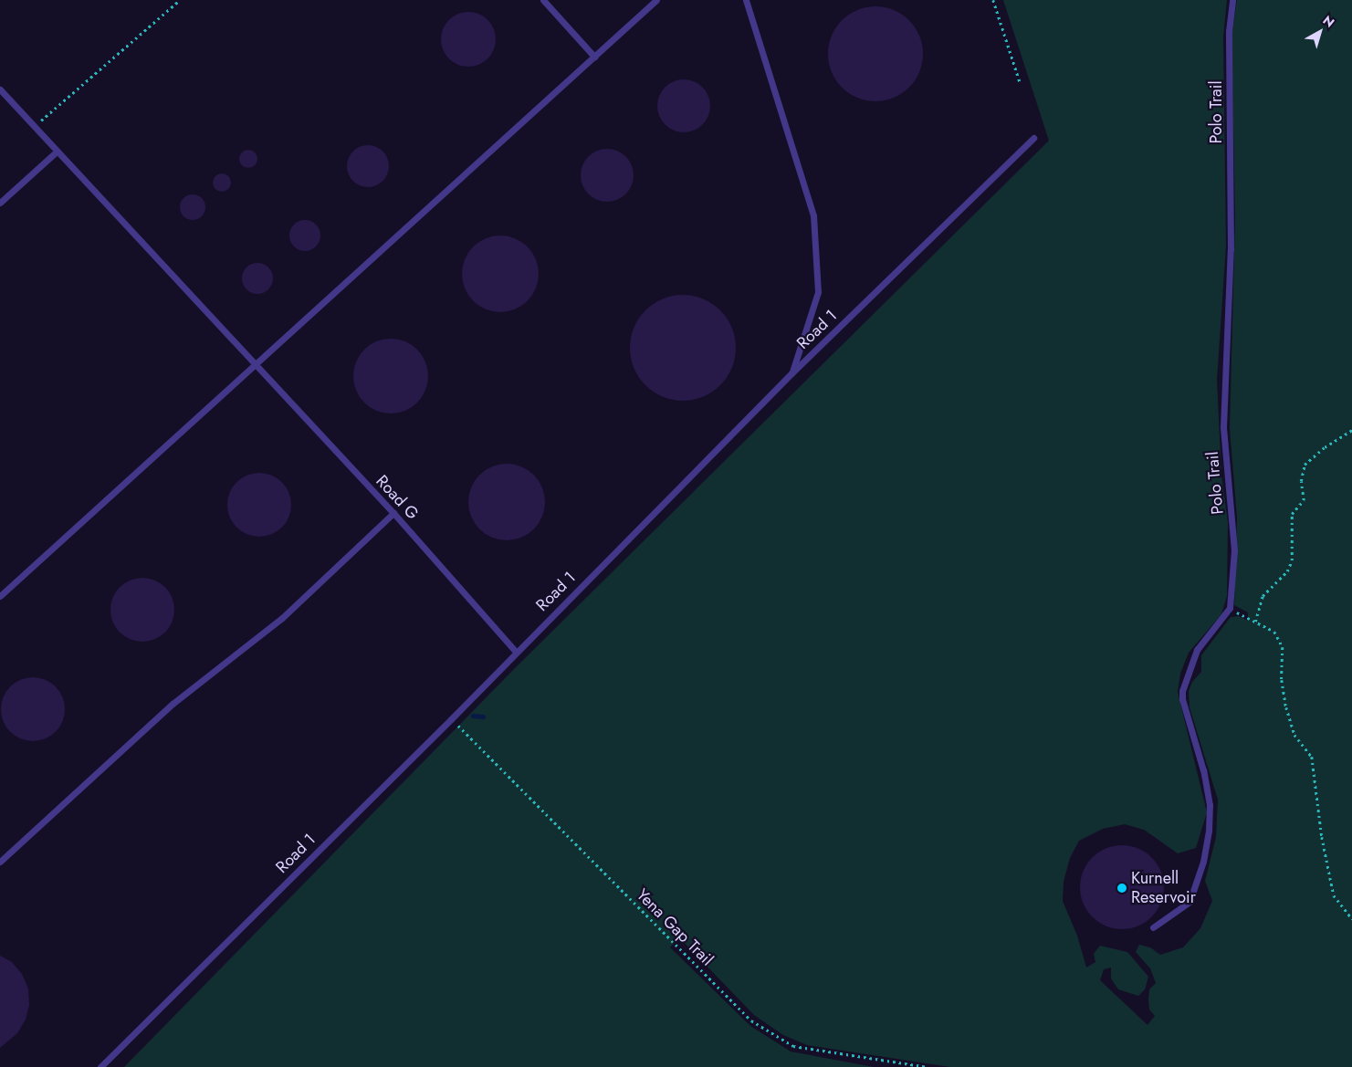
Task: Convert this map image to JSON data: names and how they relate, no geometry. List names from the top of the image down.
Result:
{
  "streets": {
    "lane": ["Polo Trail", "Road 1", "Road G"],
    "path": ["Yena Gap Trail"]
  },
  "crossings": [
    ["Road 1", "Road G"],
    ["Road 1", "Yena Gap Trail"]
  ],
  "places": ["Kurnell Reservoir"],
  "north": "top right"
}
